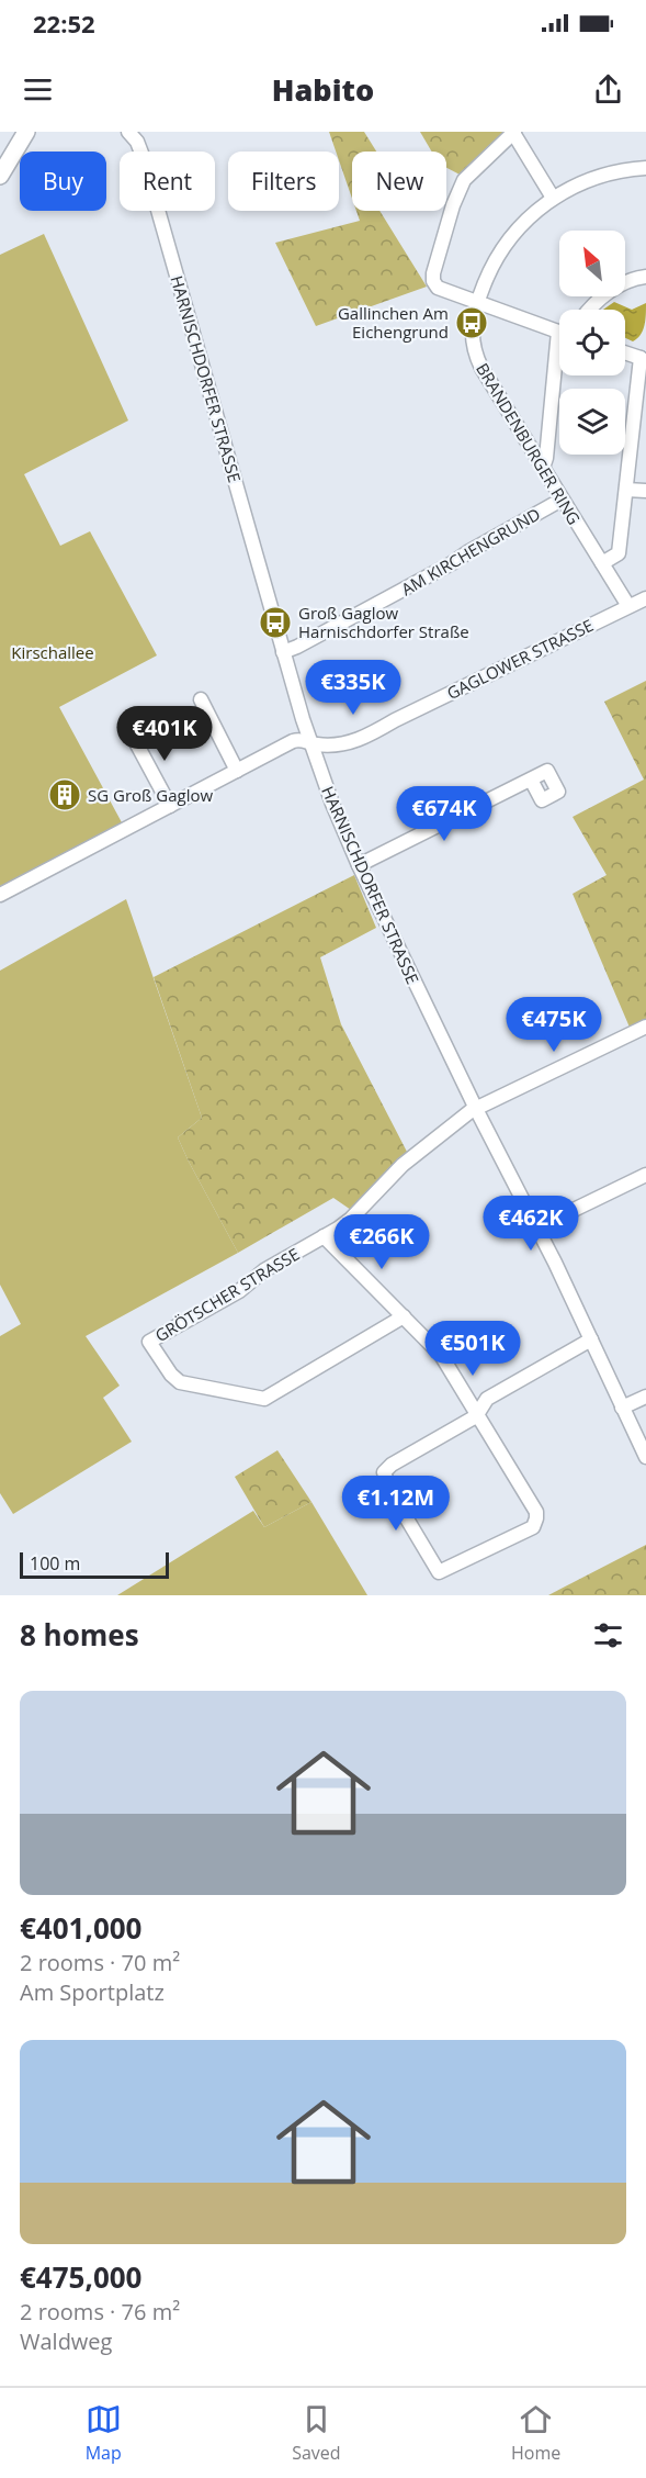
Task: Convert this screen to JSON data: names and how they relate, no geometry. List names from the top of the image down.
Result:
{
  "streets": {
    "street": [
      "HARNISCHDORFER STRASSE",
      "BRANDENBURGER RING",
      "AM KIRCHENGRUND",
      "GAGLOWER STRASSE",
      "GRÖTSCHER STRASSE"
    ]
  },
  "crossings": [
    ["HARNISCHDORFER STRASSE", "AM KIRCHENGRUND"],
    ["HARNISCHDORFER STRASSE", "GAGLOWER STRASSE"],
    ["HARNISCHDORFER STRASSE", "GRÖTSCHER STRASSE"],
    ["BRANDENBURGER RING", "GAGLOWER STRASSE"]
  ],
  "parks": ["Kirschallee"],
  "places": {
    "bus stop": ["Gallinchen Am Eichengrund", "Groß Gaglow Harnischdorfer Straße"],
    "building": ["SG Groß Gaglow"]
  },
  "scale_bar": "100 m",
  "north": "top left",
  "page": {
    "status": "22:52",
    "header": "Habito",
    "chip": [
      "Buy",
      "Rent",
      "Filters",
      "New"
    ],
    "price": [
      "€335K",
      "€401K",
      "€674K",
      "€475K",
      "€462K",
      "€266K",
      "€501K",
      "€1.12M"
    ],
    "scale": "100 m",
    "heading": "8 homes",
    "list": [
      {
        "name": "€401,000",
        "note": "2 rooms · 70 m² · Am Sportplatz"
      },
      {
        "name": "€475,000",
        "note": "2 rooms · 76 m² · Waldweg"
      }
    ],
    "tabs": ["Map", "Saved", "Home"]
  }
}
